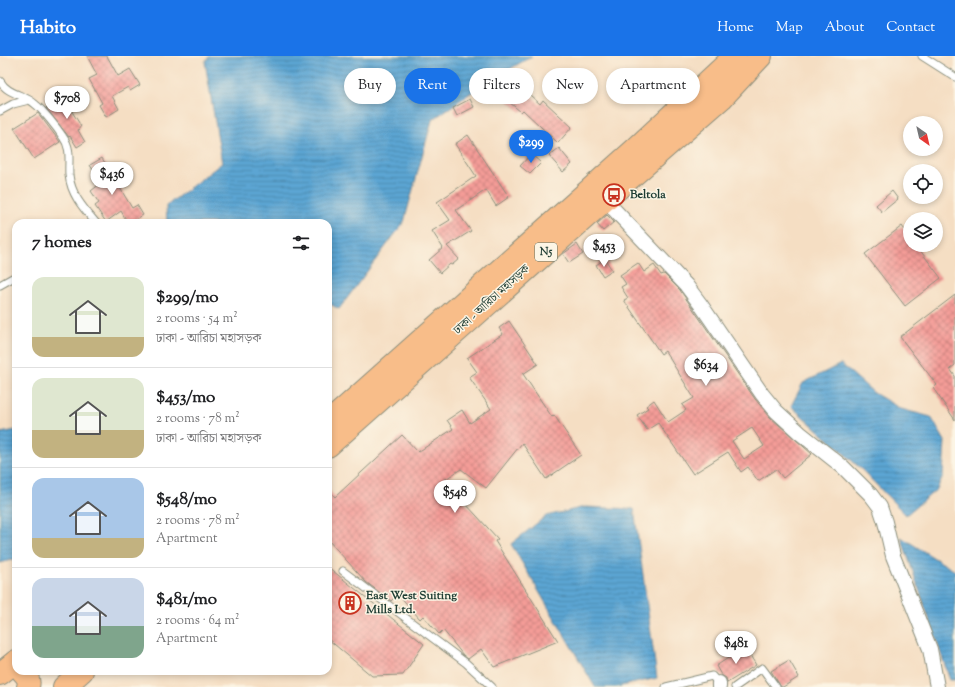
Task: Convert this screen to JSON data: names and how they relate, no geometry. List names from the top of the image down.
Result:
{
  "streets": {
    "highway": ["N5", "ঢাকা - আরিচা মহাসড়ক"]
  },
  "places": {
    "bus stop": ["Beltola"],
    "building": ["East West Suiting Mills Ltd."]
  },
  "north": "bottom right",
  "page": {
    "header": "Habito",
    "nav": [
      "Home",
      "Map",
      "About",
      "Contact"
    ],
    "chip": [
      "Buy",
      "Rent",
      "Filters",
      "New",
      "Apartment"
    ],
    "price": [
      "$708",
      "$299",
      "$436",
      "$453",
      "$634",
      "$548",
      "$481"
    ],
    "heading": "7 homes",
    "list": [
      {
        "name": "$299/mo",
        "note": "2 rooms · 54 m² · ঢাকা - আরিচা মহাসড়ক"
      },
      {
        "name": "$453/mo",
        "note": "2 rooms · 78 m² · ঢাকা - আরিচা মহাসড়ক"
      },
      {
        "name": "$548/mo",
        "note": "2 rooms · 78 m² · Apartment"
      },
      {
        "name": "$481/mo",
        "note": "2 rooms · 64 m² · Apartment"
      }
    ]
  }
}
